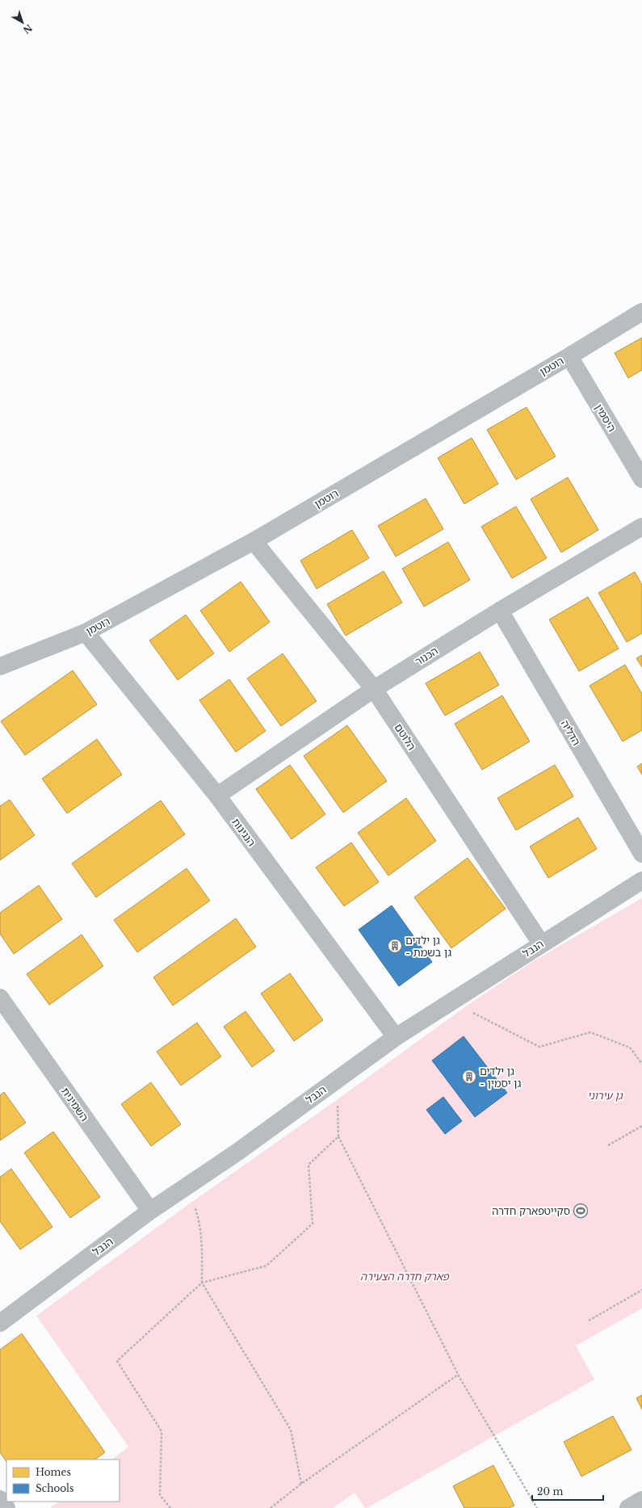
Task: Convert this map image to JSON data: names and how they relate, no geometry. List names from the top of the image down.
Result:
{
  "streets": {
    "street": [
      "רוטמן",
      "היסמין",
      "הכנור",
      "הדליה",
      "הלוטם",
      "הנגינות",
      "הנבל",
      "השמינית"
    ]
  },
  "crossings": [
    ["רוטמן", "היסמין"],
    ["רוטמן", "הלוטם"],
    ["רוטמן", "הנגינות"],
    ["הכנור", "הדליה"],
    ["הכנור", "הלוטם"],
    ["הכנור", "הנגינות"],
    ["הלוטם", "הנבל"],
    ["הנגינות", "הנבל"],
    ["הנבל", "השמינית"]
  ],
  "parks": ["גן עירוני", "פארק חדרה הצעירה"],
  "places": {
    "building": ["גן ילדים - גן בשמת", "גן ילדים - גן יסמין"],
    "sports": ["סקייטפארק חדרה"]
  },
  "legend": ["Homes", "Schools"],
  "scale_bar": "20 m",
  "north": "bottom right"
}
